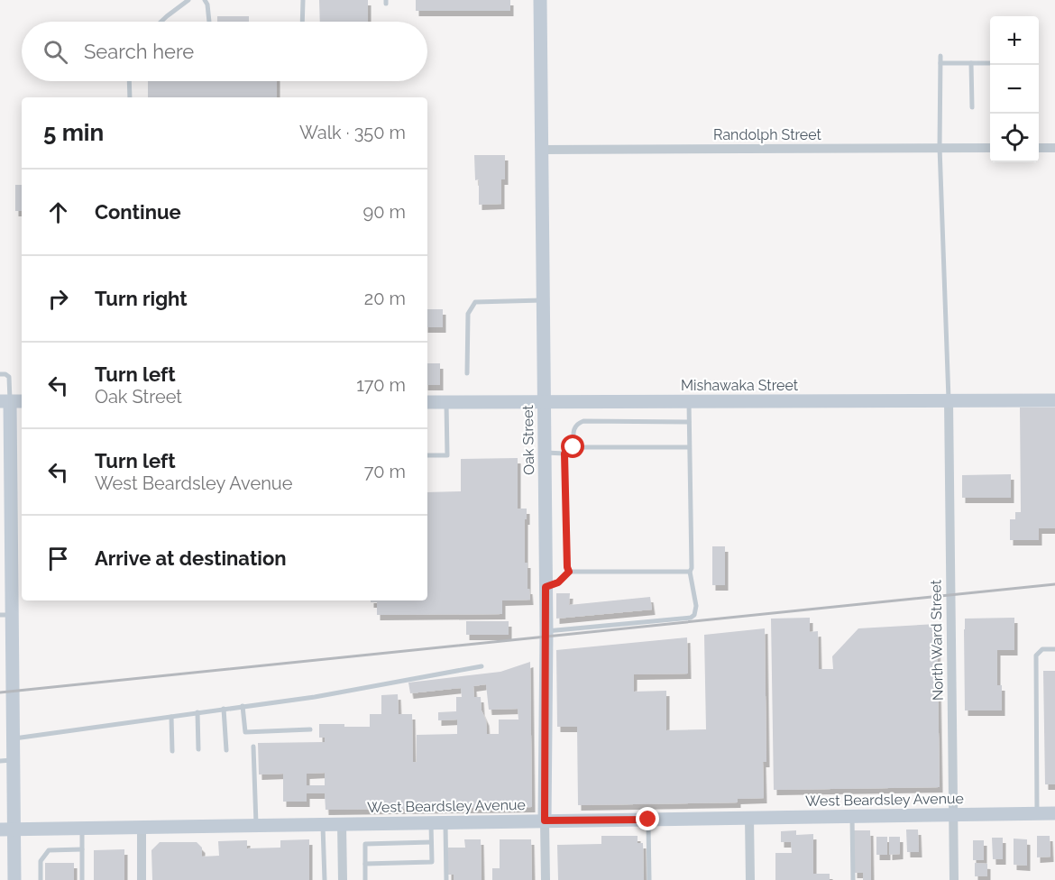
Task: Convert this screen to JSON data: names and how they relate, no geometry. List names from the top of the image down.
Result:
{
  "streets": {
    "street": [
      "Randolph Street",
      "Mishawaka Street",
      "Oak Street",
      "North Ward Street",
      "West Beardsley Avenue"
    ]
  },
  "crossings": [
    ["Randolph Street", "Oak Street"],
    ["Mishawaka Street", "Oak Street"],
    ["Mishawaka Street", "North Ward Street"],
    ["Oak Street", "West Beardsley Avenue"],
    ["North Ward Street", "West Beardsley Avenue"]
  ],
  "page": {
    "map_buttons": ["+", "−"],
    "search": "Search here",
    "heading": ["5 min", "Walk · 350 m"],
    "list": [
      ["Continue", "90 m"],
      ["Turn right", "20 m"],
      ["Turn left", "Oak Street", "170 m"],
      ["Turn left", "West Beardsley Avenue", "70 m"],
      "Arrive at destination"
    ]
  }
}
